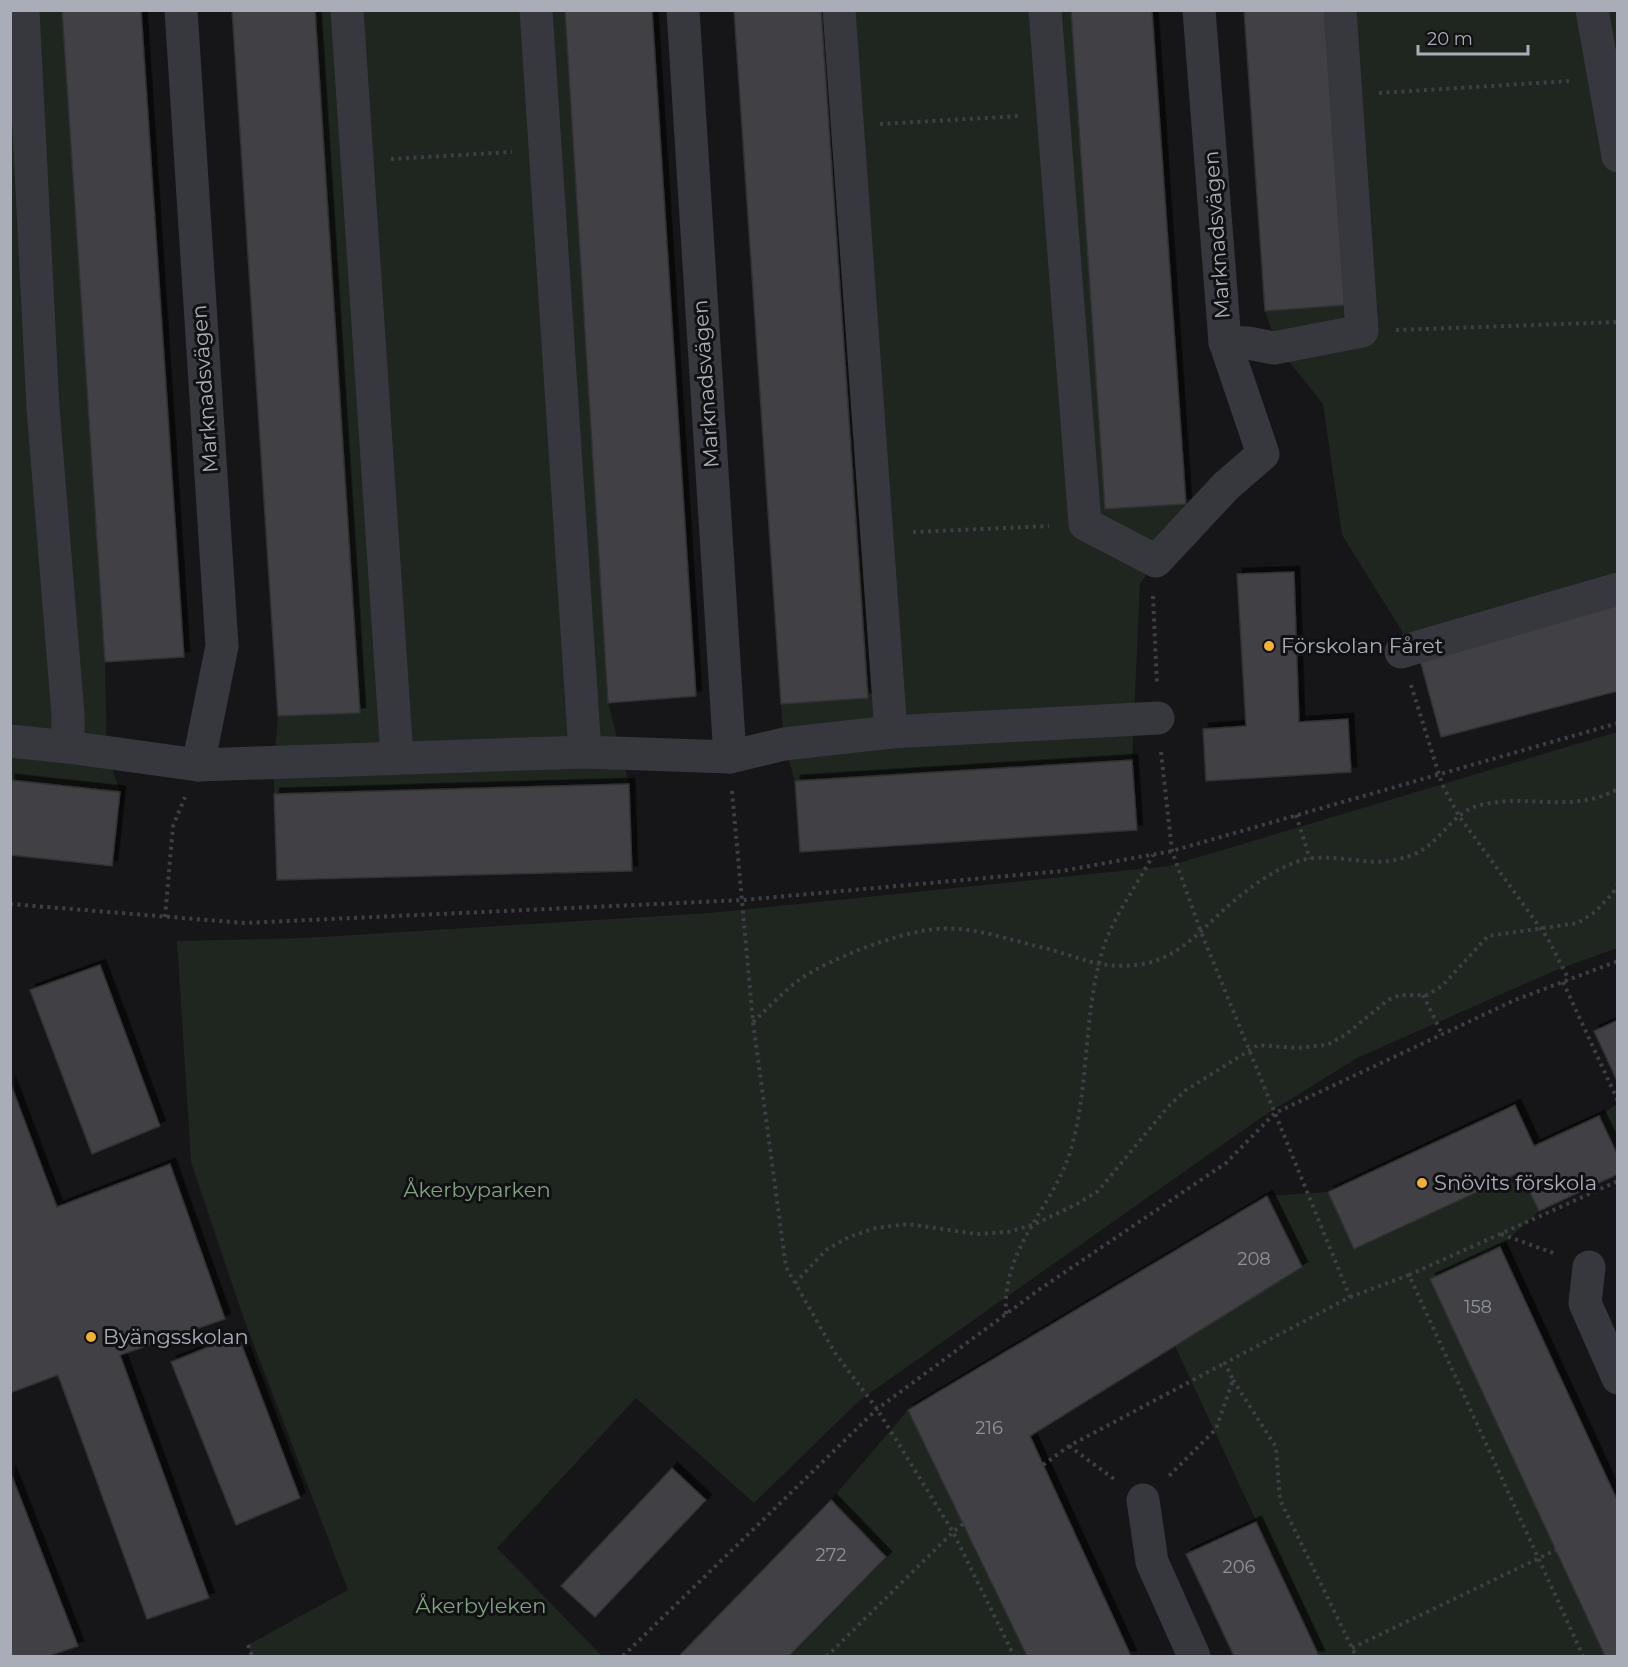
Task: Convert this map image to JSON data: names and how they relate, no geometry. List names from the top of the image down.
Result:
{
  "streets": {
    "street": ["Marknadsvägen"]
  },
  "parks": ["Åkerbyparken", "Åkerbyleken"],
  "places": ["Förskolan Fåret", "Snövits förskola", "Byängsskolan"],
  "house_numbers": [
    "208",
    "158",
    "216",
    "272",
    "206"
  ],
  "scale_bar": "20 m"
}
